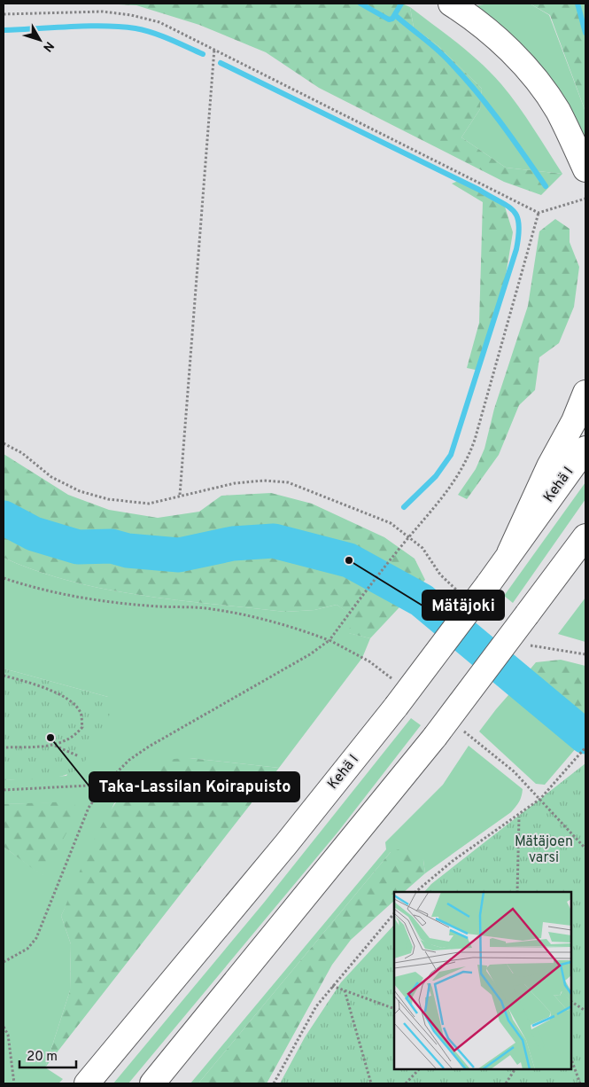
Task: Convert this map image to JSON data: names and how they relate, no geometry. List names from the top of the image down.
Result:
{
  "streets": {
    "highway": ["Kehä I"]
  },
  "parks": ["Mätäjoen varsi"],
  "places": ["Mätäjoki", "Taka-Lassilan Koirapuisto"],
  "scale_bar": "20 m",
  "north": "bottom right"
}
